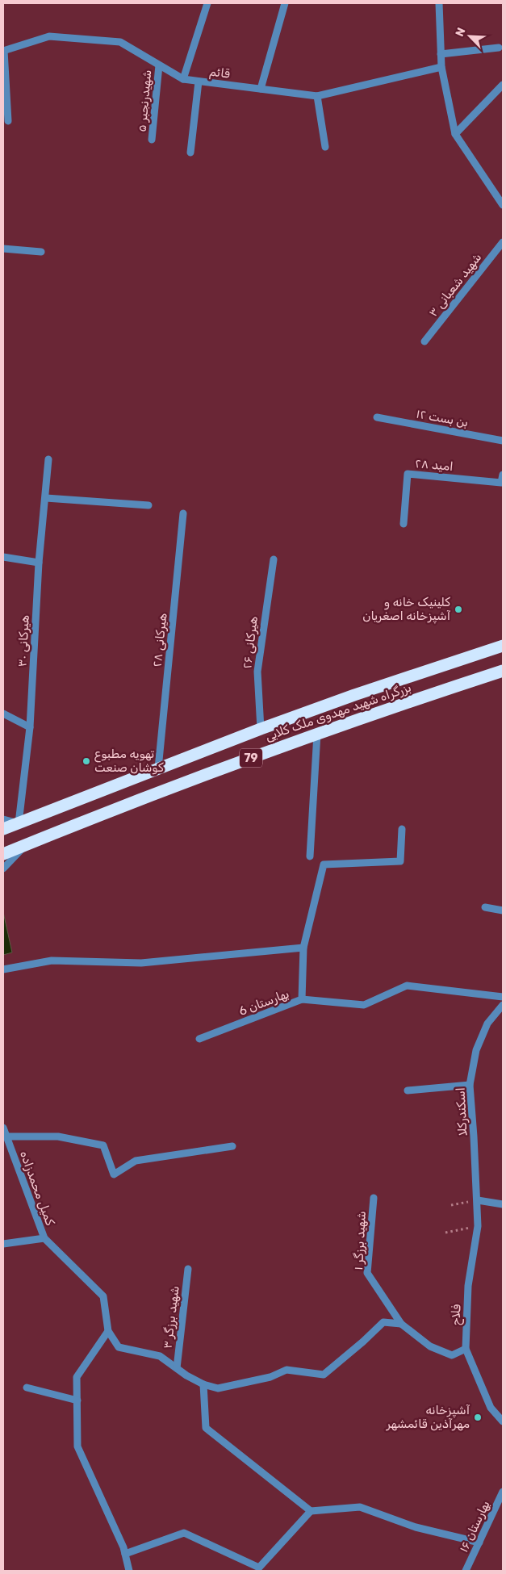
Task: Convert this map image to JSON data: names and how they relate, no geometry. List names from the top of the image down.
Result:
{
  "streets": {
    "highway": ["بزرگراه شهید مهدوی ملک کلایی", "79"],
    "street": [
      "قائم",
      "شهیدرنجبر ۵",
      "شهید شعبانی ۳",
      "بن بست ۱۲",
      "امید ۲۸",
      "هیرکانی ۲۸",
      "هیرکانی ۳۰",
      "هیرکانی ۲۶",
      "بهارستان 6",
      "اسکندرکلا",
      "کمیل محمدزاده",
      "شهید برزگر ۱",
      "فلاح",
      "شهید برزگر ۳",
      "بهارستان ۱۶"
    ]
  },
  "crossings": [
    ["قائم", "شهیدرنجبر ۵"],
    ["هیرکانی ۲۸", "بزرگراه شهید مهدوی ملک کلایی"],
    ["هیرکانی ۳۰", "بزرگراه شهید مهدوی ملک کلایی"],
    ["هیرکانی ۲۶", "بزرگراه شهید مهدوی ملک کلایی"],
    ["اسکندرکلا", "فلاح"],
    ["کمیل محمدزاده", "شهید برزگر ۱"],
    ["کمیل محمدزاده", "شهید برزگر ۳"],
    ["شهید برزگر ۱", "فلاح"]
  ],
  "places": ["کلینیک خانه و آشپزخانه اصغریان", "تهویه مطبوع کوشان صنعت", "آشپزخانه مهرآذین قائمشهر"],
  "north": "top left"
}
